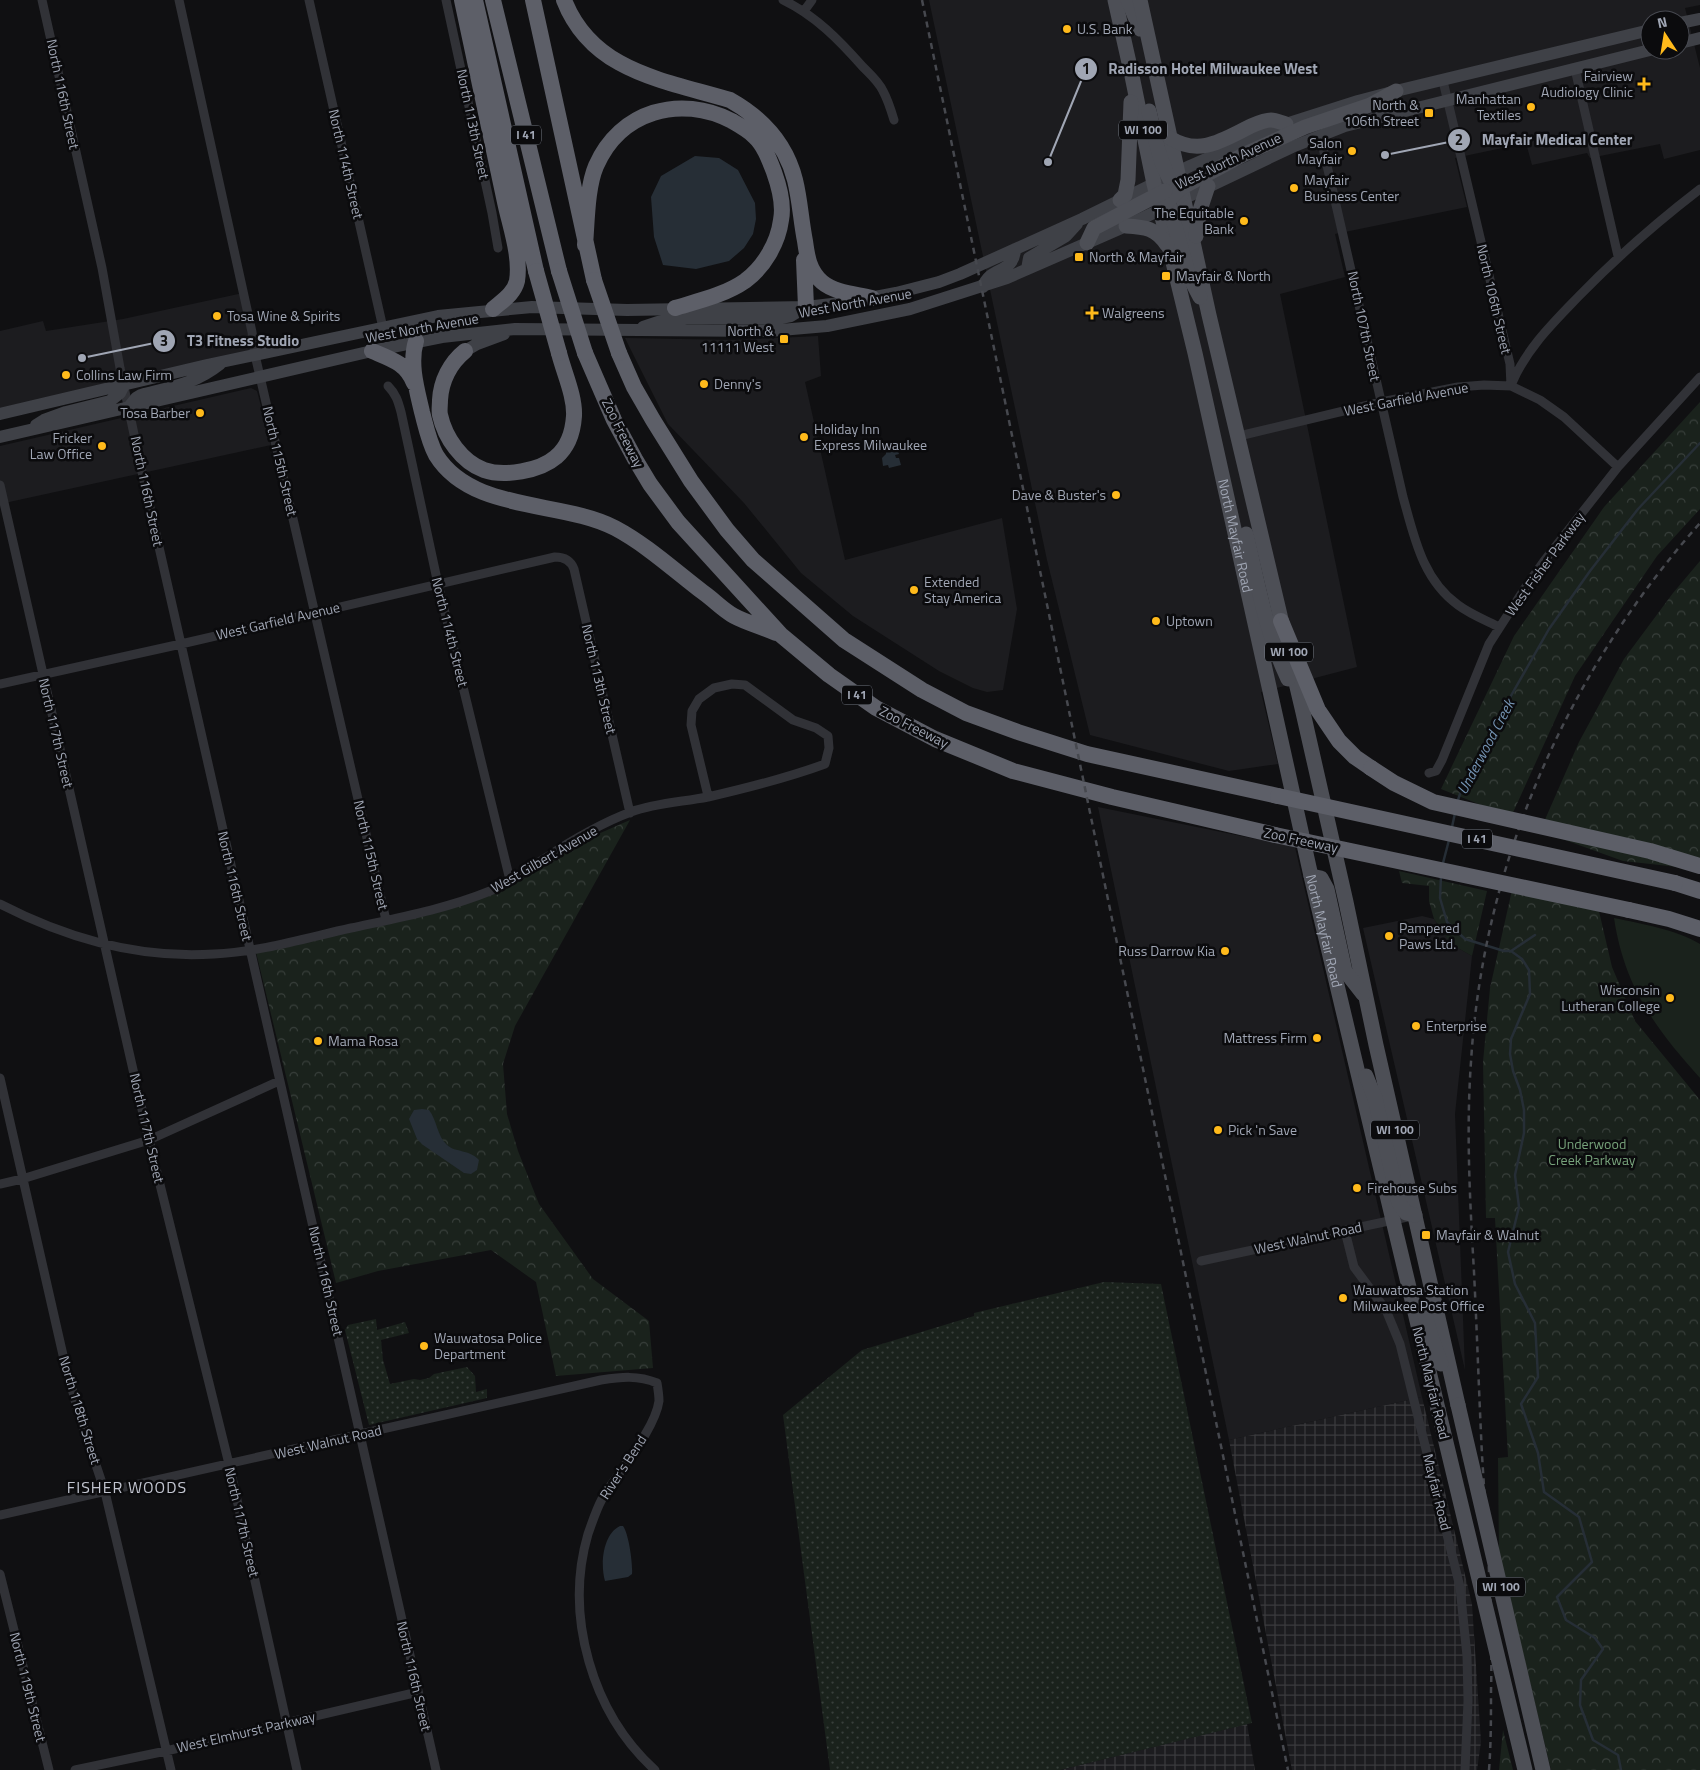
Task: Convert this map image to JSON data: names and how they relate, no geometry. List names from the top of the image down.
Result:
{
  "streets": {
    "highway": ["I 41", "Zoo Freeway"],
    "main road": ["WI 100", "West North Avenue", "North Mayfair Road"],
    "street": [
      "North 116th Street",
      "North 113th Street",
      "North 114th Street",
      "North 106th Street",
      "North 107th Street",
      "West Garfield Avenue",
      "North 115th Street",
      "West Fisher Parkway",
      "North 117th Street",
      "West Gilbert Avenue",
      "West Walnut Road",
      "North 118th Street",
      "River's Bend",
      "Mayfair Road",
      "North 119th Street",
      "West Elmhurst Parkway"
    ]
  },
  "crossings": [
    ["North 116th Street", "West North Avenue"],
    ["North 116th Street", "West Garfield Avenue"],
    ["North 116th Street", "West Gilbert Avenue"],
    ["North 116th Street", "West Walnut Road"],
    ["North 116th Street", "West Elmhurst Parkway"],
    ["North 113th Street", "West Garfield Avenue"],
    ["North 113th Street", "West Gilbert Avenue"],
    ["West North Avenue", "North 114th Street"],
    ["West North Avenue", "North 106th Street"],
    ["West North Avenue", "North 107th Street"],
    ["West North Avenue", "North 115th Street"],
    ["West North Avenue", "North Mayfair Road"],
    ["North 114th Street", "West Garfield Avenue"],
    ["North 114th Street", "West Gilbert Avenue"],
    ["North 106th Street", "West Garfield Avenue"],
    ["North 107th Street", "West Garfield Avenue"],
    ["North 107th Street", "West Fisher Parkway"],
    ["West Garfield Avenue", "North 115th Street"],
    ["West Garfield Avenue", "North Mayfair Road"],
    ["West Garfield Avenue", "North 117th Street"],
    ["North 115th Street", "West Gilbert Avenue"],
    ["North Mayfair Road", "West Walnut Road"],
    ["North 117th Street", "West Gilbert Avenue"],
    ["North 117th Street", "West Walnut Road"],
    ["North 117th Street", "West Elmhurst Parkway"],
    ["West Walnut Road", "North 118th Street"],
    ["West Walnut Road", "River's Bend"],
    ["West Walnut Road", "Mayfair Road"],
    ["North 118th Street", "West Elmhurst Parkway"]
  ],
  "districts": ["FISHER WOODS"],
  "water": ["Underwood Creek"],
  "parks": ["Underwood Creek Parkway"],
  "places": {
    "other": [
      "U.S. Bank",
      "Manhattan Textiles",
      "Salon Mayfair",
      "Mayfair Medical Center",
      "Radisson Hotel Milwaukee West",
      "Mayfair Business Center",
      "The Equitable Bank",
      "Tosa Wine & Spirits",
      "T3 Fitness Studio",
      "Collins Law Firm",
      "Denny's",
      "Tosa Barber",
      "Holiday Inn Express Milwaukee",
      "Fricker Law Office",
      "Dave & Buster's",
      "Extended Stay America",
      "Uptown",
      "Pampered Paws Ltd.",
      "Russ Darrow Kia",
      "Wisconsin Lutheran College",
      "Enterprise",
      "Mattress Firm",
      "Mama Rosa",
      "Pick 'n Save",
      "Firehouse Subs",
      "Wauwatosa Station Milwaukee Post Office",
      "Wauwatosa Police Department"
    ],
    "health": ["Fairview Audiology Clinic", "Walgreens"],
    "transit": [
      "North & 106th Street",
      "North & Mayfair",
      "Mayfair & North",
      "North & 11111 West",
      "Mayfair & Walnut"
    ]
  },
  "north": "top"
}
